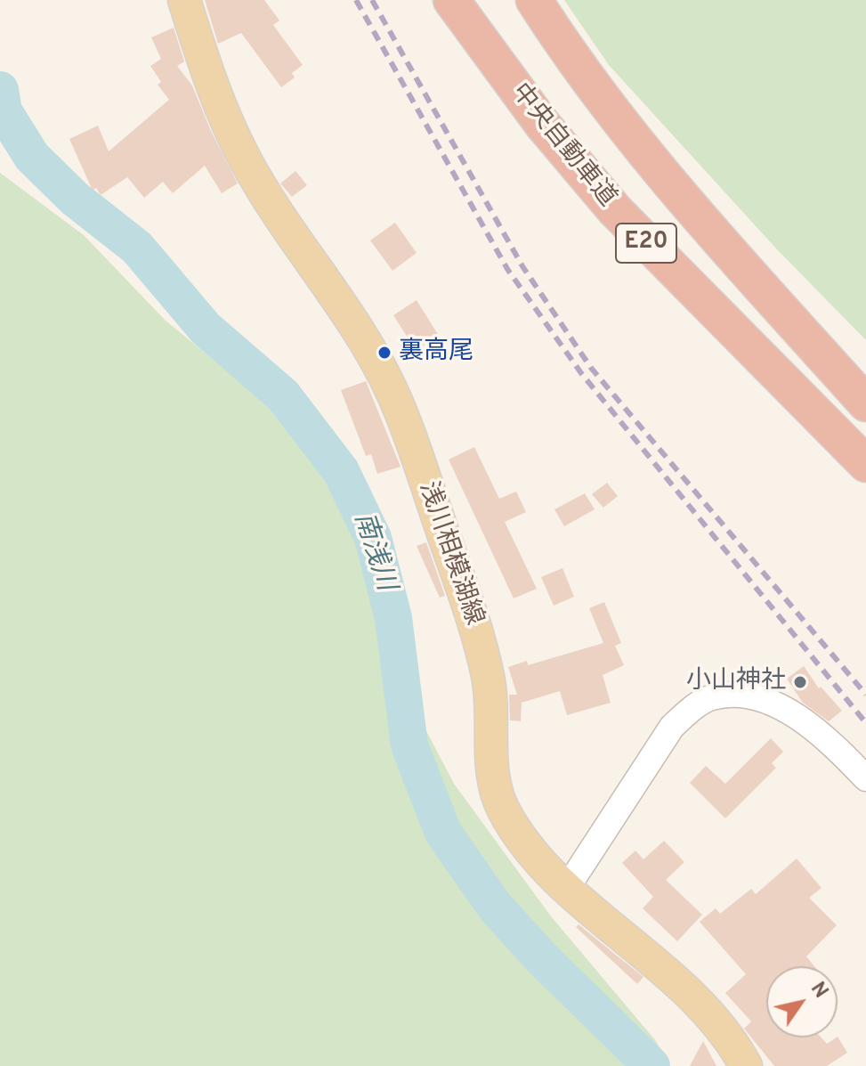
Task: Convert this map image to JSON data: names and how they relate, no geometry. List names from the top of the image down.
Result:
{
  "streets": {
    "highway": ["中央自動車道", "E20"],
    "main road": ["浅川相模湖線"]
  },
  "water": ["南浅川"],
  "places": ["裏高尾", "小山神社"],
  "north": "top right"
}
